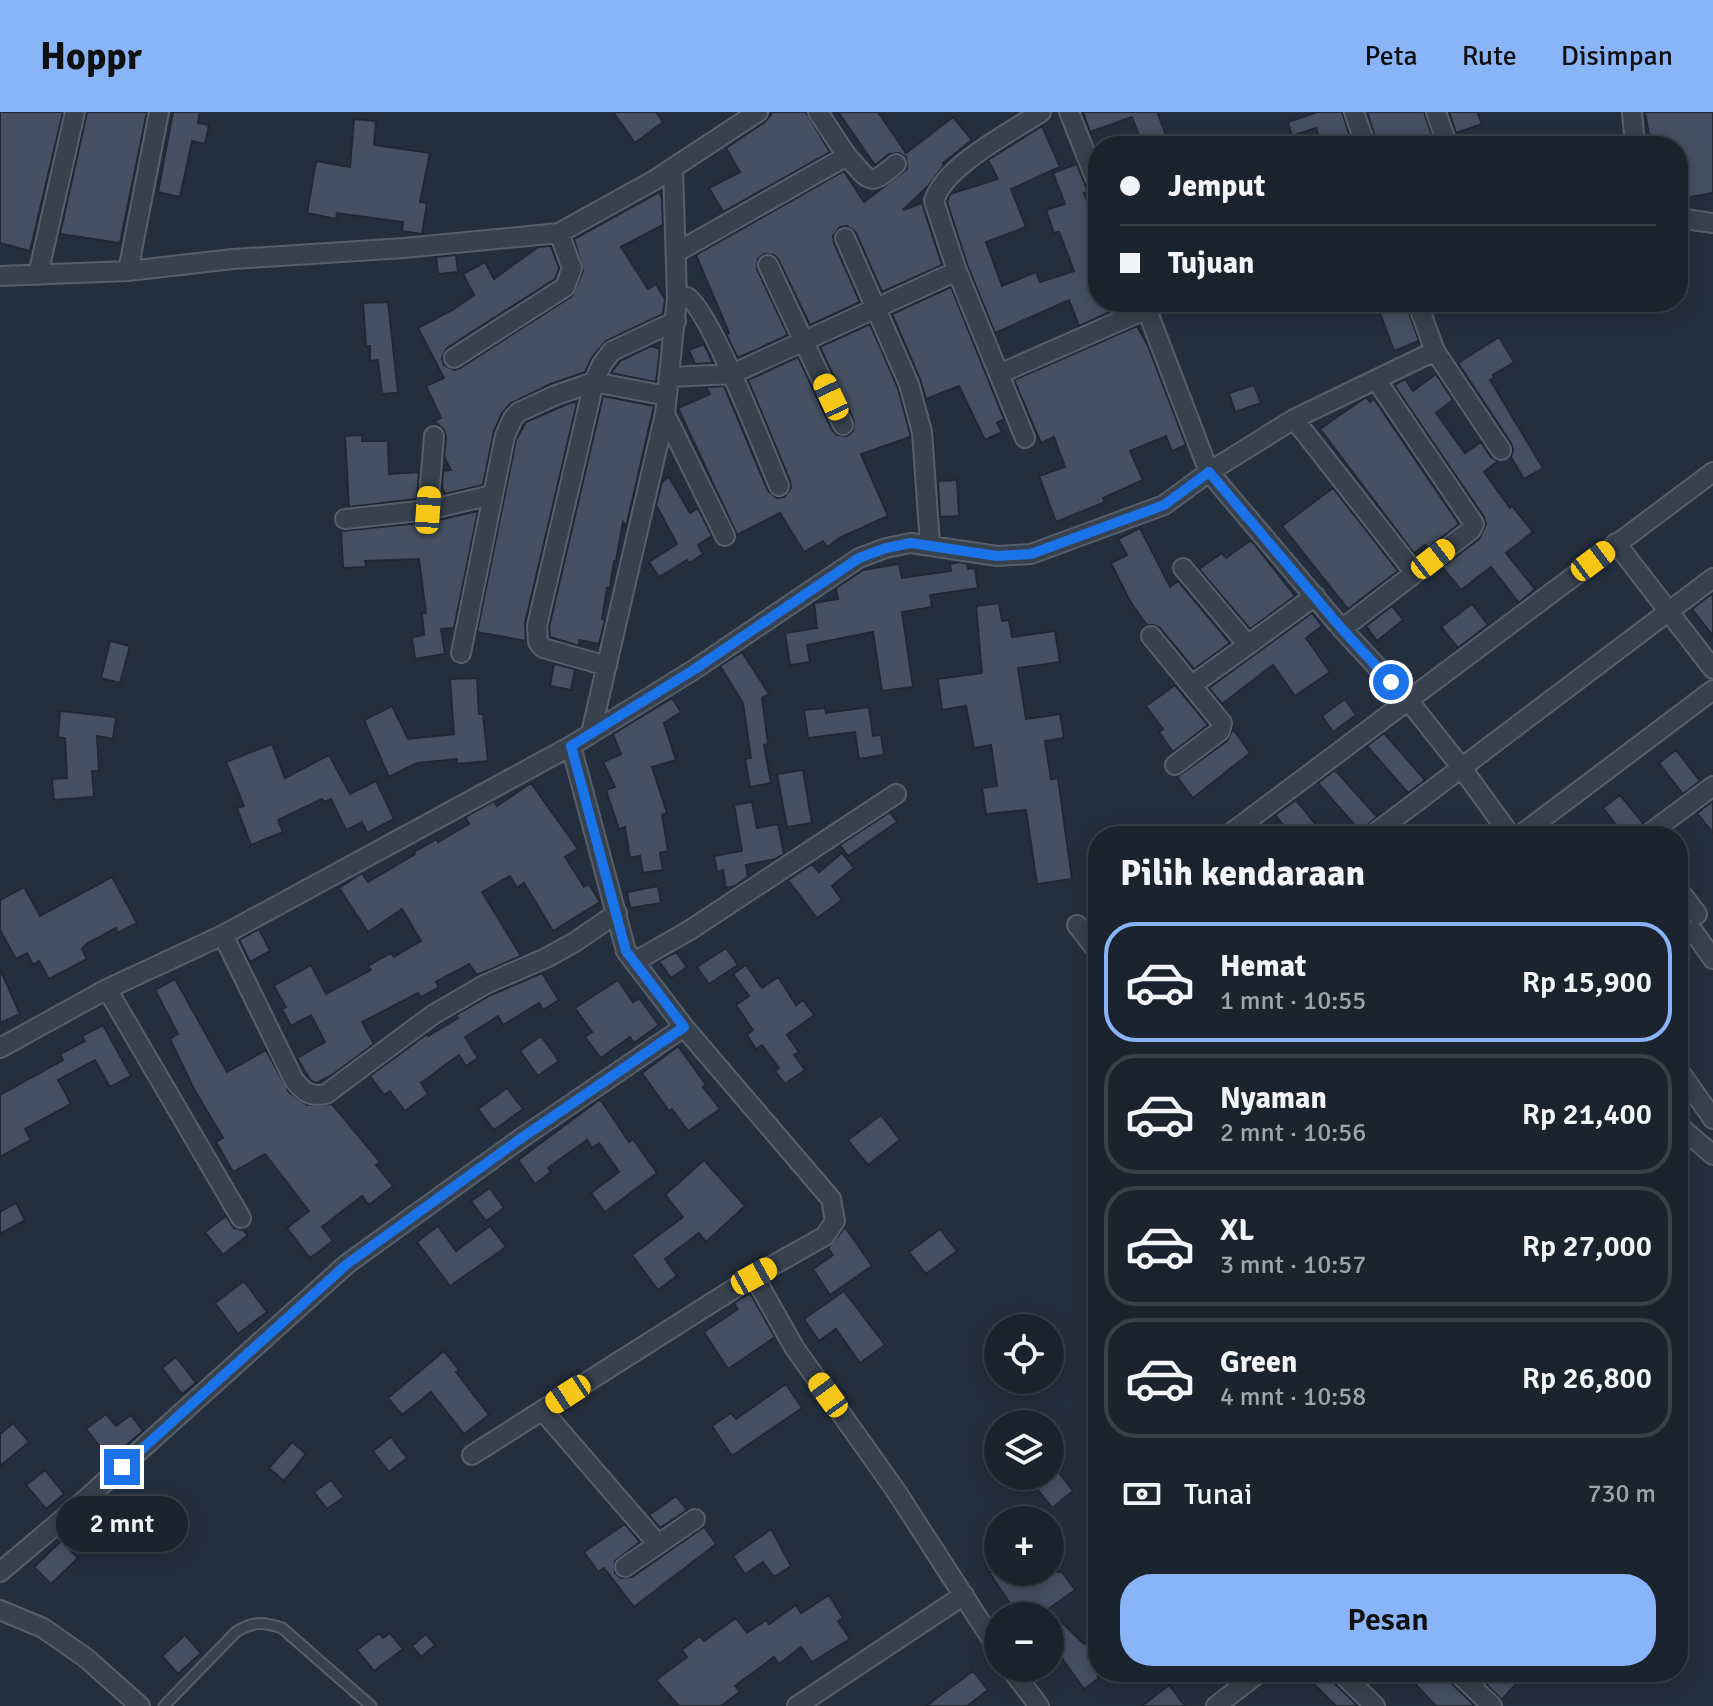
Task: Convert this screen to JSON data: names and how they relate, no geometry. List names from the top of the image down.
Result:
{
  "page": {
    "header": "Hoppr",
    "nav": ["Peta", "Rute", "Disimpan"],
    "banner": ["Jemput", "Tujuan"],
    "heading": "Pilih kendaraan",
    "list": [
      {
        "name": "Hemat",
        "note": "1 mnt · 10:55",
        "value": "Rp 15,900"
      },
      {
        "name": "Nyaman",
        "note": "2 mnt · 10:56",
        "value": "Rp 21,400"
      },
      {
        "name": "XL",
        "note": "3 mnt · 10:57",
        "value": "Rp 27,000"
      },
      {
        "name": "Green",
        "note": "4 mnt · 10:58",
        "value": "Rp 26,800"
      }
    ],
    "map_buttons": ["+", "−"],
    "pay": ["Tunai", "730 m"],
    "bubble": "2 mnt",
    "buttons": "Pesan"
  }
}
